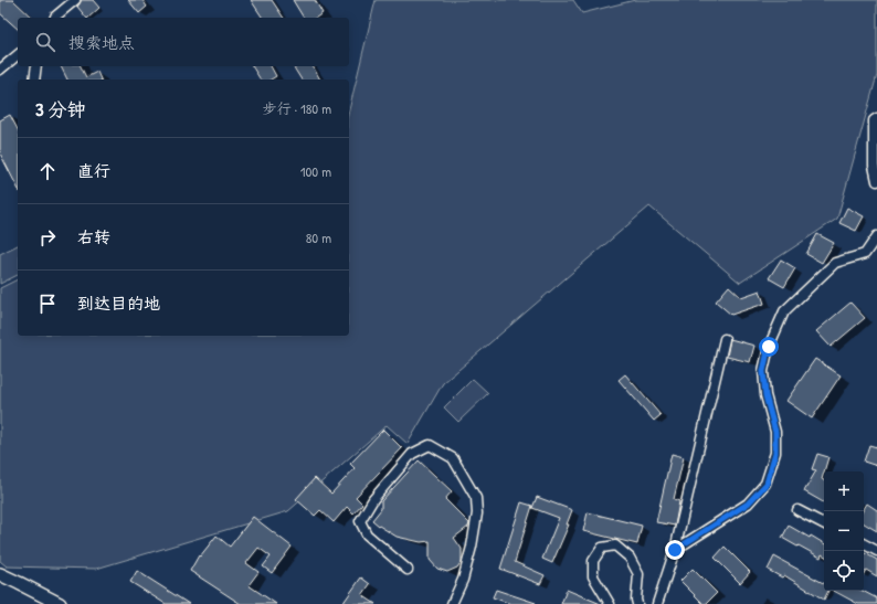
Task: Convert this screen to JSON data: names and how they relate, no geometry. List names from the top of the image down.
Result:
{
  "page": {
    "search": "搜索地点",
    "heading": ["3 分钟", "步行 · 180 m"],
    "list": [
      ["直行", "100 m"],
      ["右转", "80 m"],
      "到达目的地"
    ],
    "map_buttons": ["+", "−"]
  }
}
